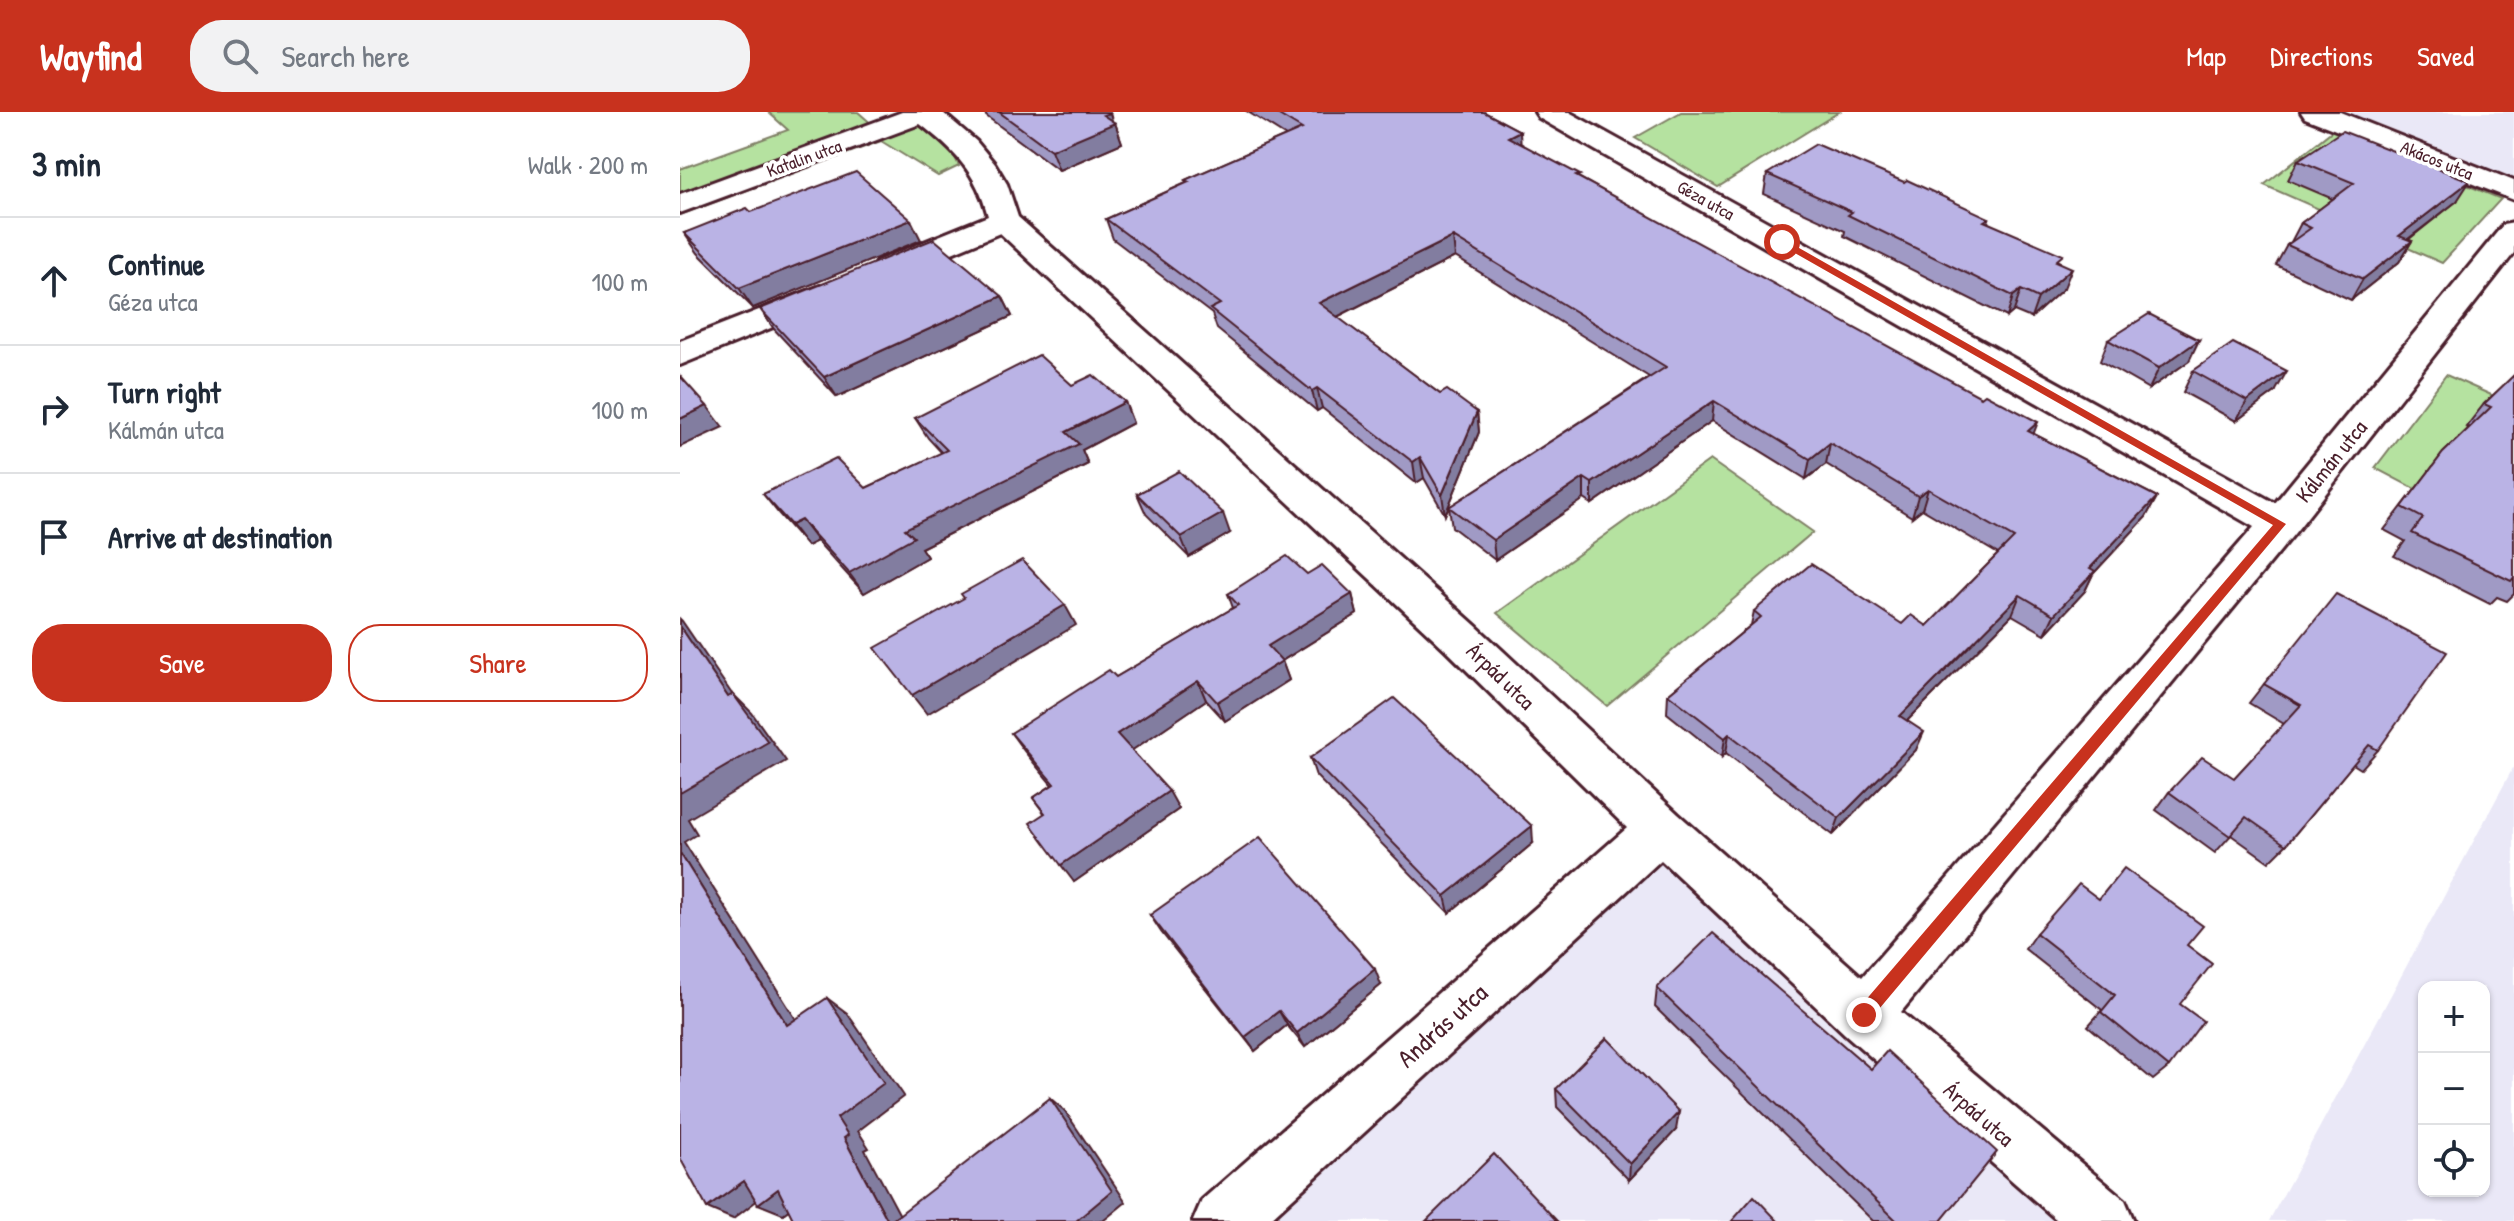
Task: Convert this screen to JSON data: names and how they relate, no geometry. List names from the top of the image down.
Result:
{
  "streets": {
    "street": [
      "Katalin utca",
      "Akácos utca",
      "Géza utca",
      "Kálmán utca",
      "Árpád utca",
      "András utca"
    ]
  },
  "crossings": [
    ["Géza utca", "Kálmán utca"],
    ["Kálmán utca", "Árpád utca"],
    ["Árpád utca", "András utca"]
  ],
  "page": {
    "header": "Wayfind",
    "search": "Search here",
    "nav": ["Map", "Directions", "Saved"],
    "heading": ["3 min", "Walk · 200 m"],
    "list": [
      ["Continue", "Géza utca", "100 m"],
      ["Turn right", "Kálmán utca", "100 m"],
      "Arrive at destination"
    ],
    "buttons": ["Save", "Share"],
    "map_buttons": ["+", "−"]
  }
}
